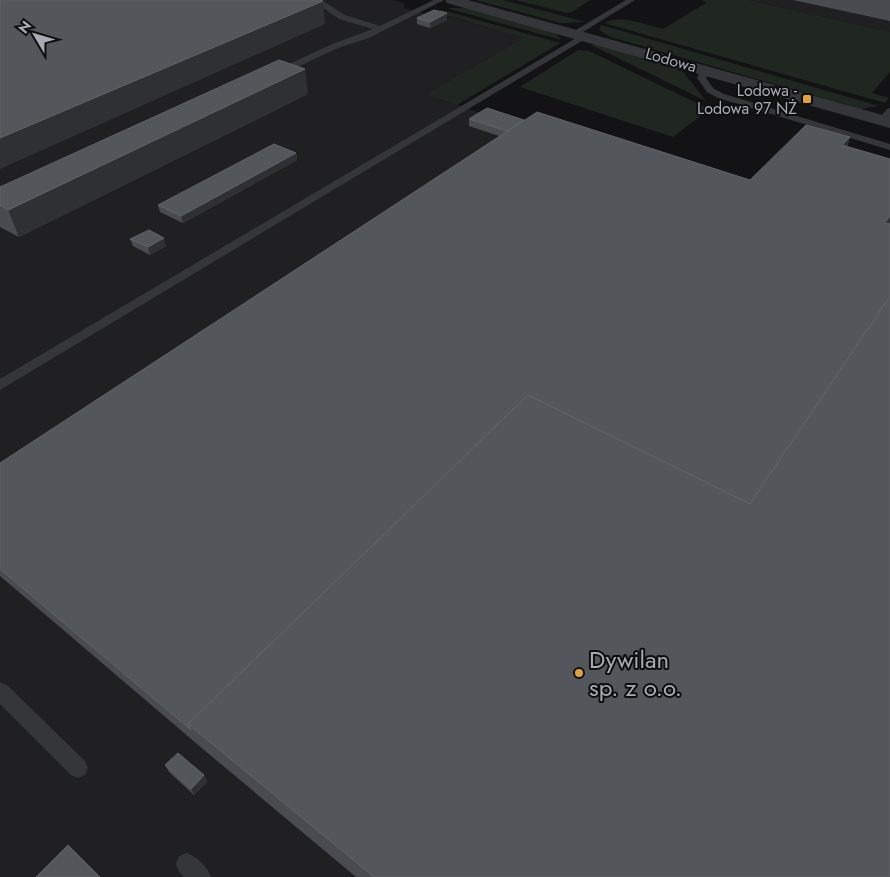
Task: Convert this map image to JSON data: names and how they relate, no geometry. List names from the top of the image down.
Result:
{
  "streets": {
    "street": ["Lodowa"]
  },
  "places": {
    "transit": ["Lodowa - Lodowa 97 NŻ"],
    "other": ["Dywilan sp. z o.o."]
  },
  "north": "top left"
}
